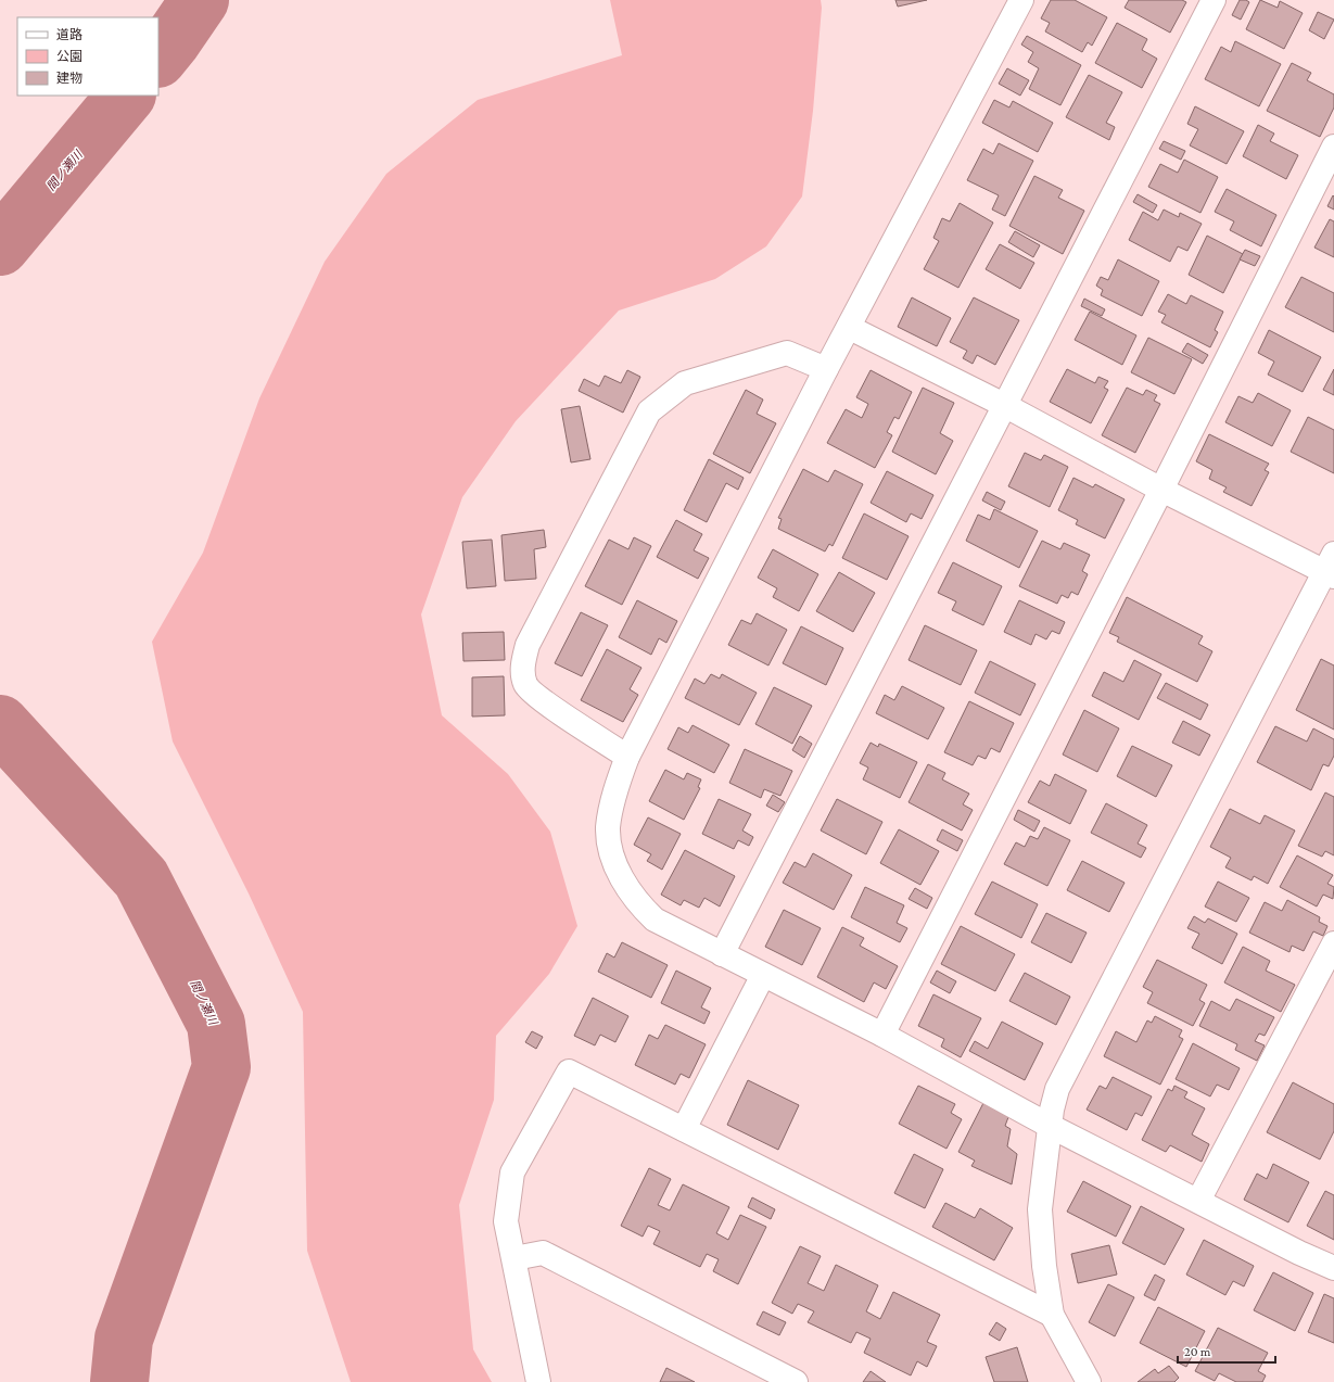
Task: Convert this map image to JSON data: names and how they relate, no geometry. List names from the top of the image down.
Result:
{
  "water": ["間ノ瀬川"],
  "legend": ["道路", "公園", "建物"],
  "scale_bar": "20 m"
}
